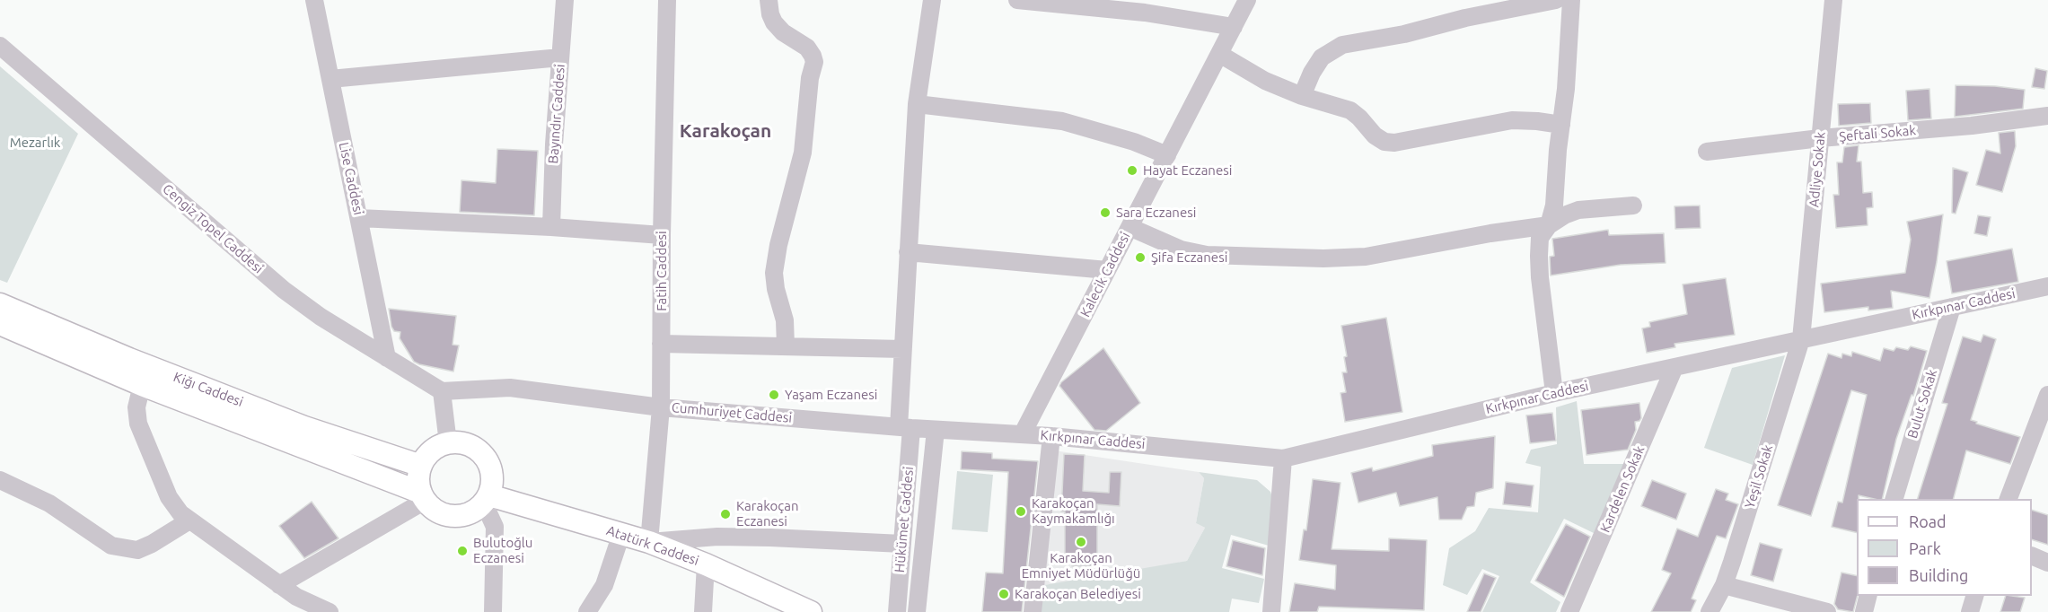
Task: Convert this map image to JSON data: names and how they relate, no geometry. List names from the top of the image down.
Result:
{
  "streets": {
    "main road": ["Kiğı Caddesi", "Atatürk Caddesi"],
    "street": [
      "Bayındır Caddesi",
      "Şeftali Sokak",
      "Adliye Sokak",
      "Lise Caddesi",
      "Cengiz Topel Caddesi",
      "Fatih Caddesi",
      "Kalecik Caddesi",
      "Kırkpınar Caddesi",
      "Bulut Sokak",
      "Cumhuriyet Caddesi",
      "Yeşil Sokak",
      "Kardelen Sokak",
      "Hükümet Caddesi"
    ]
  },
  "crossings": [
    ["Şeftali Sokak", "Adliye Sokak"],
    ["Adliye Sokak", "Kırkpınar Caddesi"],
    ["Adliye Sokak", "Yeşil Sokak"],
    ["Lise Caddesi", "Cengiz Topel Caddesi"],
    ["Cengiz Topel Caddesi", "Cumhuriyet Caddesi"],
    ["Fatih Caddesi", "Cumhuriyet Caddesi"],
    ["Fatih Caddesi", "Atatürk Caddesi"],
    ["Kalecik Caddesi", "Kırkpınar Caddesi"],
    ["Kalecik Caddesi", "Cumhuriyet Caddesi"],
    ["Kırkpınar Caddesi", "Bulut Sokak"],
    ["Kırkpınar Caddesi", "Cumhuriyet Caddesi"],
    ["Kırkpınar Caddesi", "Yeşil Sokak"],
    ["Kırkpınar Caddesi", "Kardelen Sokak"],
    ["Kiğı Caddesi", "Atatürk Caddesi"],
    ["Cumhuriyet Caddesi", "Hükümet Caddesi"]
  ],
  "districts": ["Karakoçan"],
  "parks": ["Mezarlık"],
  "places": [
    "Hayat Eczanesi",
    "Sara Eczanesi",
    "Şifa Eczanesi",
    "Yaşam Eczanesi",
    "Karakoçan Kaymakamlığı",
    "Karakoçan Eczanesi",
    "Karakoçan Emniyet Müdürlüğü",
    "Bulutoğlu Eczanesi",
    "Karakoçan Belediyesi"
  ],
  "legend": ["Road", "Park", "Building"]
}
